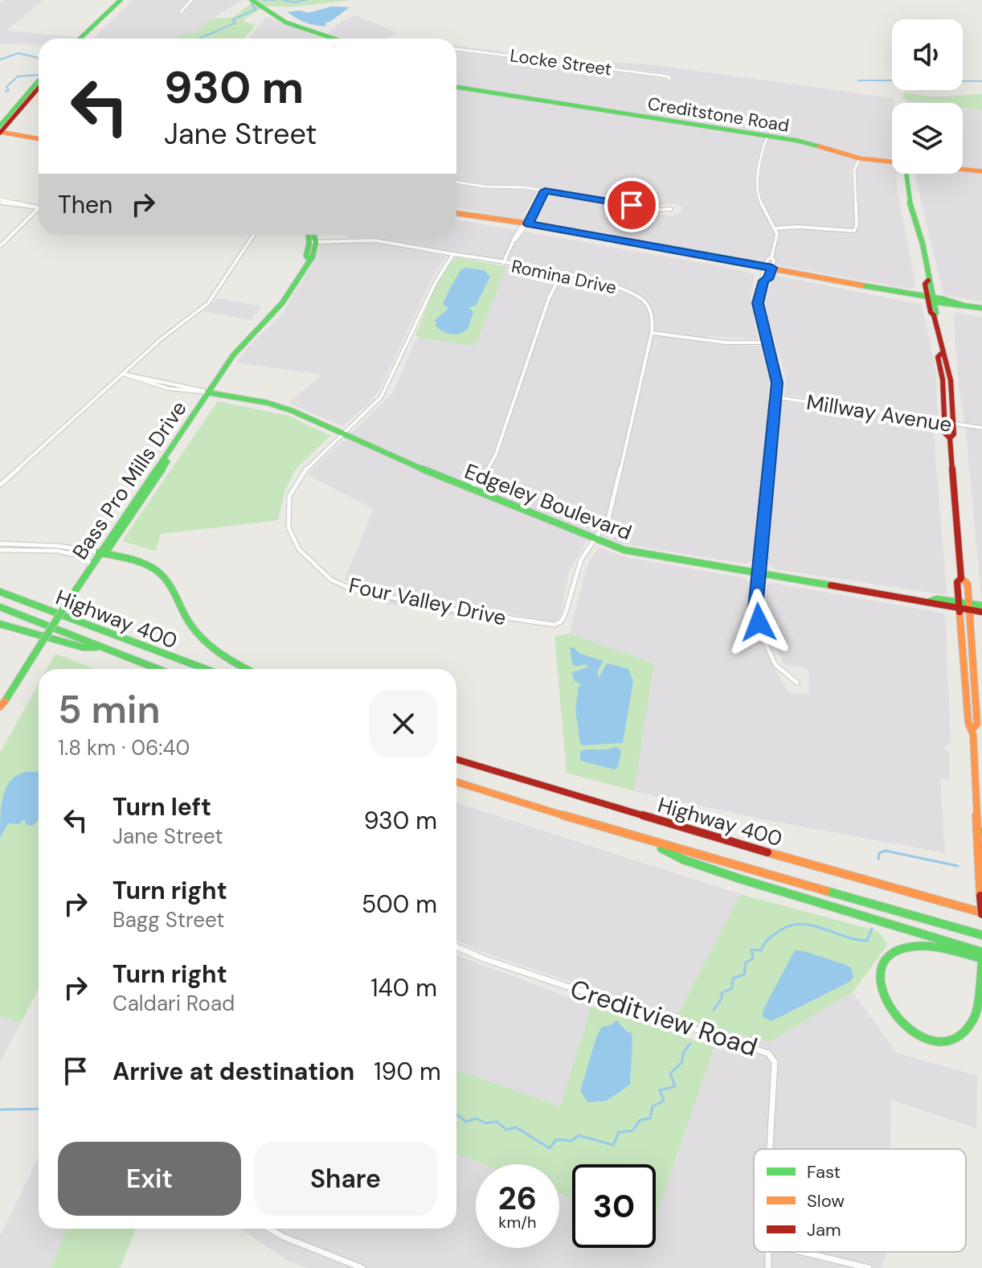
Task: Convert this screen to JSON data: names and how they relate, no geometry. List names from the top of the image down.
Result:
{
  "streets": {
    "main road": [
      "Creditstone Road",
      "Bass Pro Mills Drive",
      "Edgeley Boulevard",
      "Highway 400"
    ],
    "street": [
      "Locke Street",
      "Romina Drive",
      "Millway Avenue",
      "Four Valley Drive",
      "Creditview Road"
    ]
  },
  "crossings": [
    ["Romina Drive", "Bass Pro Mills Drive"],
    ["Romina Drive", "Edgeley Boulevard"],
    ["Romina Drive", "Four Valley Drive"],
    ["Bass Pro Mills Drive", "Edgeley Boulevard"],
    ["Edgeley Boulevard", "Four Valley Drive"]
  ],
  "legend": ["Fast", "Slow", "Jam"],
  "page": {
    "turn": ["930 m", "Jane Street"],
    "then": "Then",
    "heading": ["5 min", "1.8 km · 06:40"],
    "list": [
      {
        "name": "Turn left",
        "note": "Jane Street",
        "value": "930 m"
      },
      {
        "name": "Turn right",
        "note": "Bagg Street",
        "value": "500 m"
      },
      {
        "name": "Turn right",
        "note": "Caldari Road",
        "value": "140 m"
      },
      {
        "name": "Arrive at destination",
        "value": "190 m"
      }
    ],
    "buttons": ["Exit", "Share"],
    "speed": "26 km/h",
    "limit": "30"
  }
}
